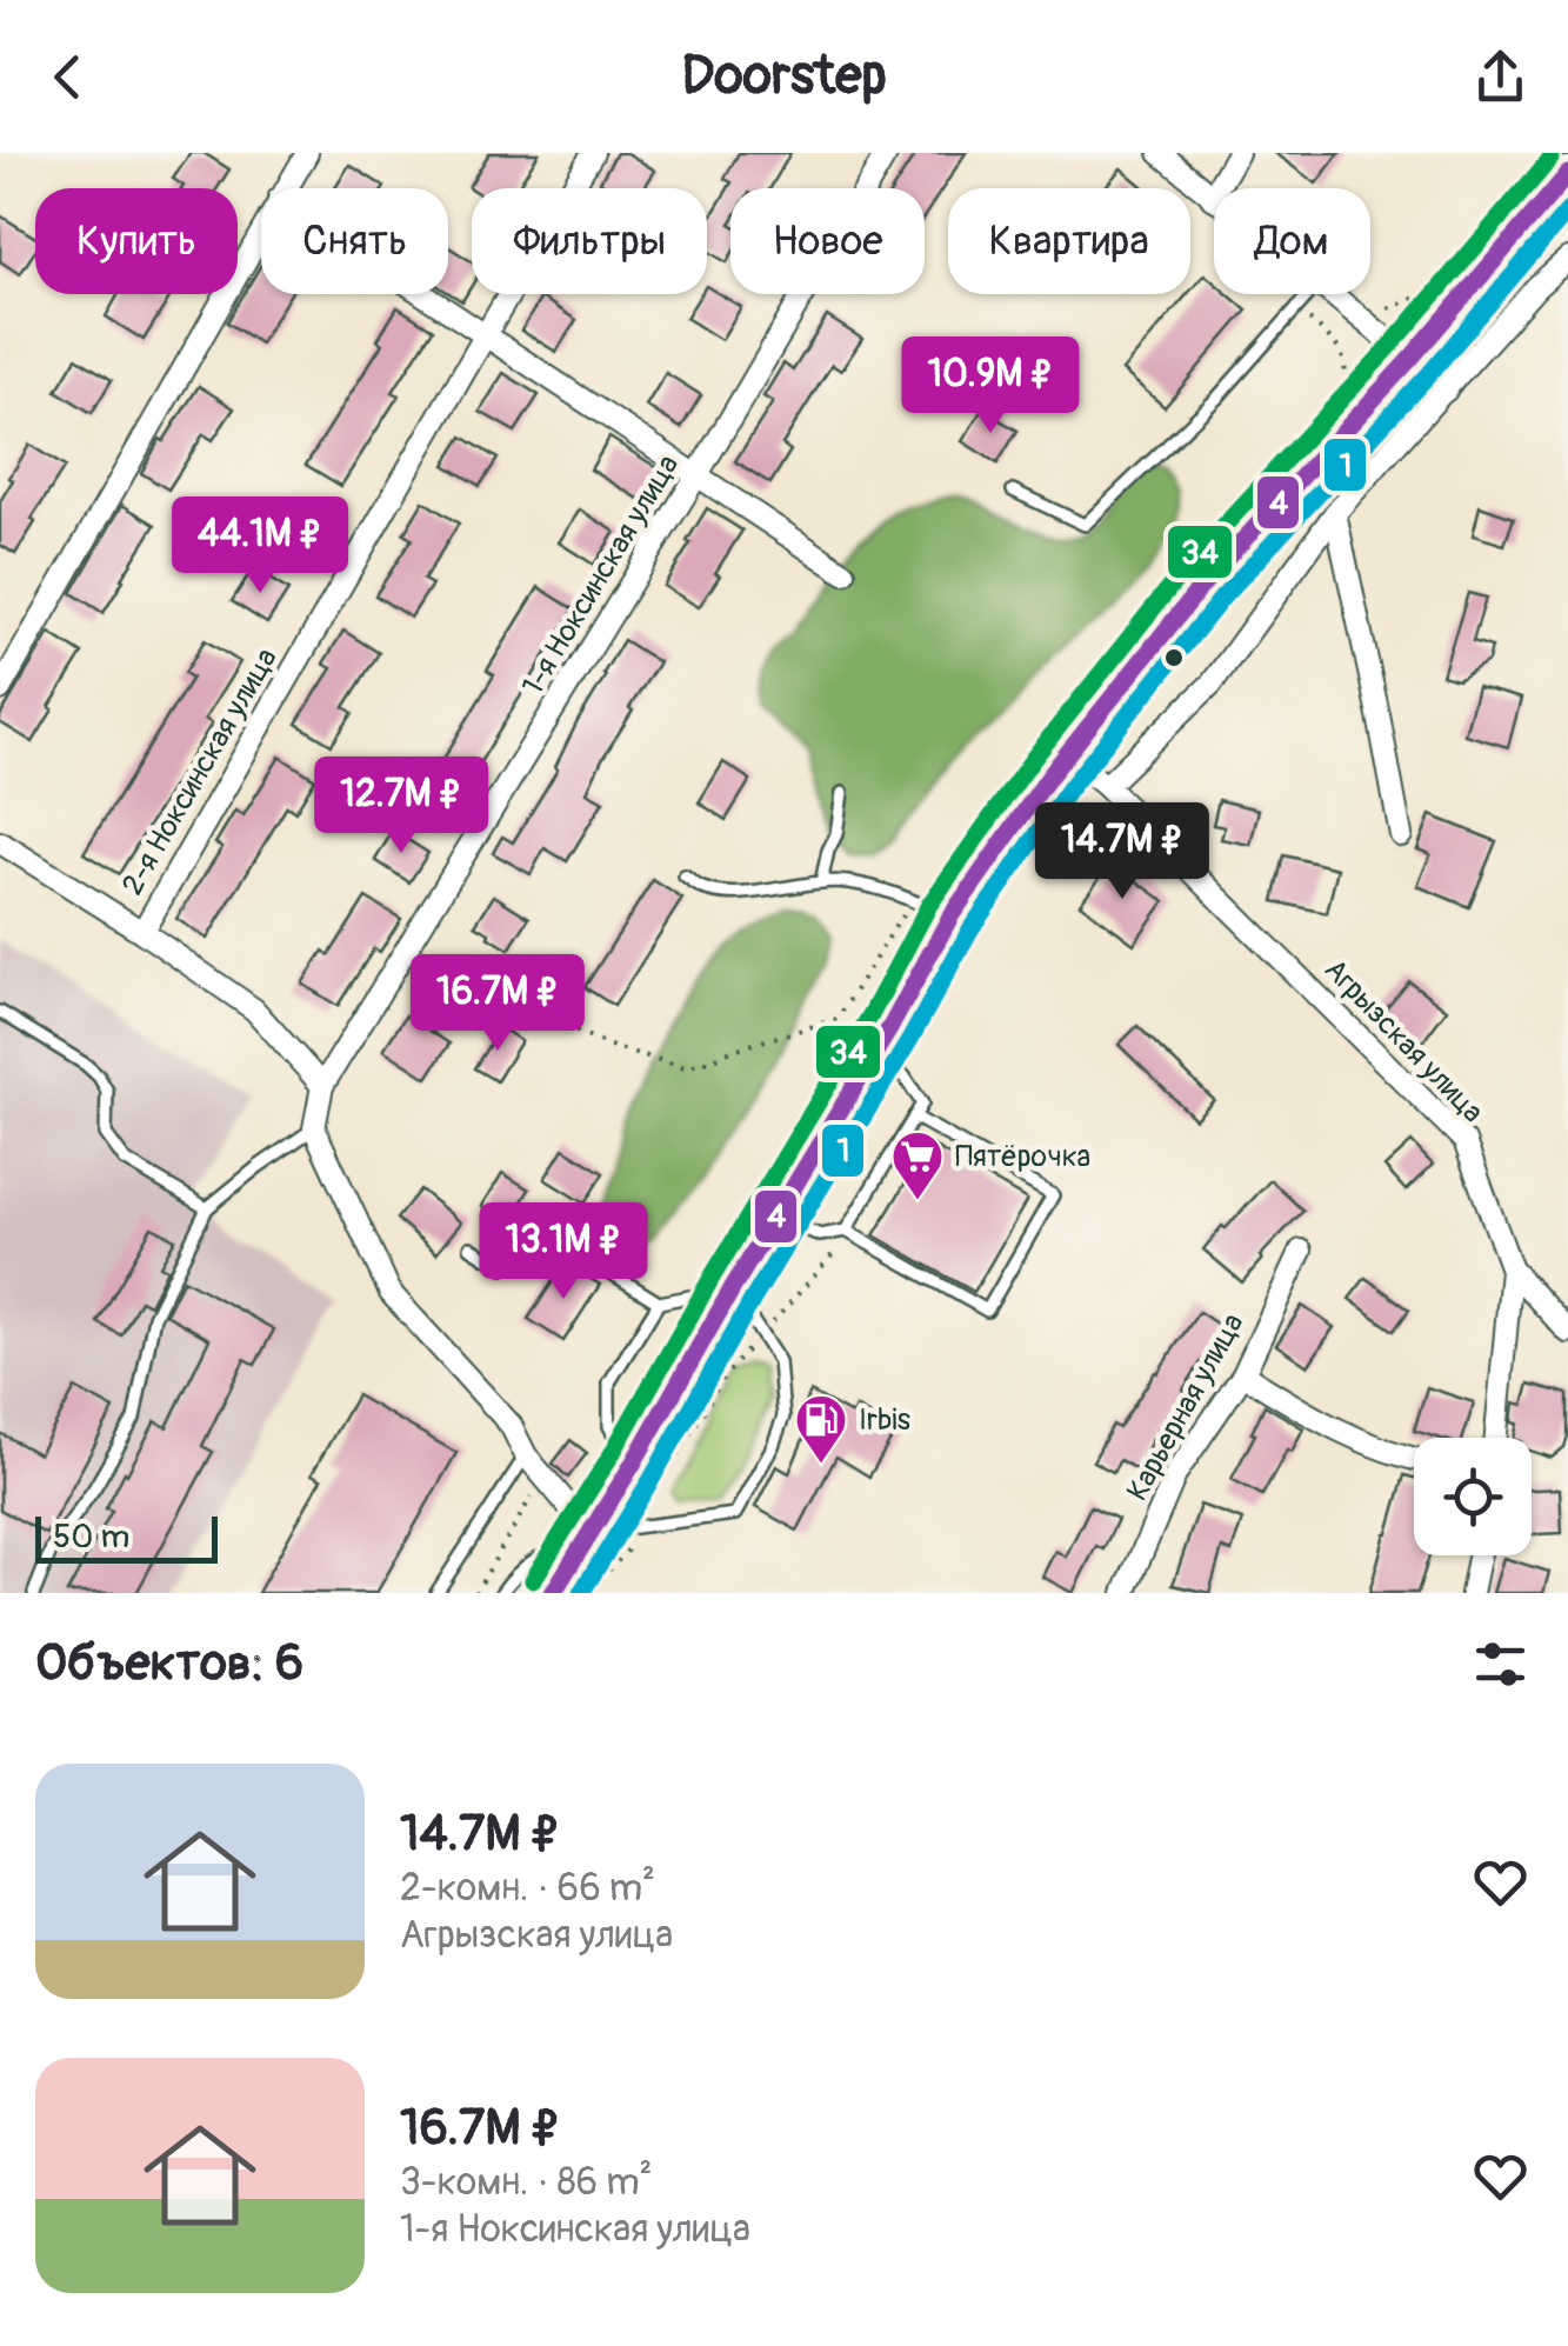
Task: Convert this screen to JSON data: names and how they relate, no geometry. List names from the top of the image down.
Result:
{
  "streets": {
    "street": [
      "1-я Ноксинская улица",
      "2-я Ноксинская улица",
      "Агрызская улица",
      "Карьерная улица"
    ]
  },
  "places": {
    "supermarket": ["Пятёрочка"],
    "fuel station": ["Irbis"]
  },
  "lines": ["transit line 34", "transit line 4", "transit line 1"],
  "scale_bar": "50 m",
  "page": {
    "header": "Doorstep",
    "chip": [
      "Купить",
      "Снять",
      "Фильтры",
      "Новое",
      "Квартира",
      "Дом"
    ],
    "price": [
      "10.9M ₽",
      "44.1M ₽",
      "12.7M ₽",
      "14.7M ₽",
      "16.7M ₽",
      "13.1M ₽"
    ],
    "scale": "50 m",
    "heading": "Объектов: 6",
    "list": [
      {
        "name": "14.7M ₽",
        "note": "2-комн. · 66 m² · Агрызская улица"
      },
      {
        "name": "16.7M ₽",
        "note": "3-комн. · 86 m² · 1-я Ноксинская улица"
      }
    ]
  }
}
